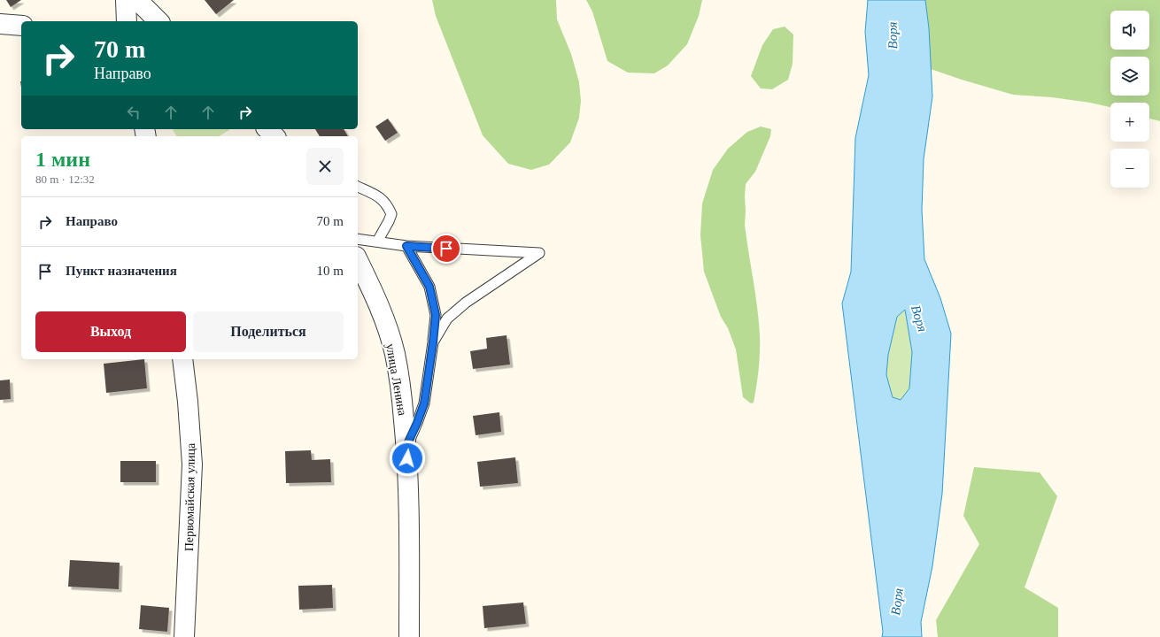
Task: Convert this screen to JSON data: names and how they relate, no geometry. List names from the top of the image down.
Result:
{
  "streets": {
    "street": ["улица Ленина", "Первомайская улица"]
  },
  "water": ["Воря"],
  "page": {
    "map_buttons": ["+", "−"],
    "turn": ["70 m", "Направо"],
    "heading": ["1 мин", "80 m · 12:32"],
    "list": [
      {
        "name": "Направо",
        "value": "70 m"
      },
      {
        "name": "Пункт назначения",
        "value": "10 m"
      }
    ],
    "buttons": ["Выход", "Поделиться"]
  }
}
